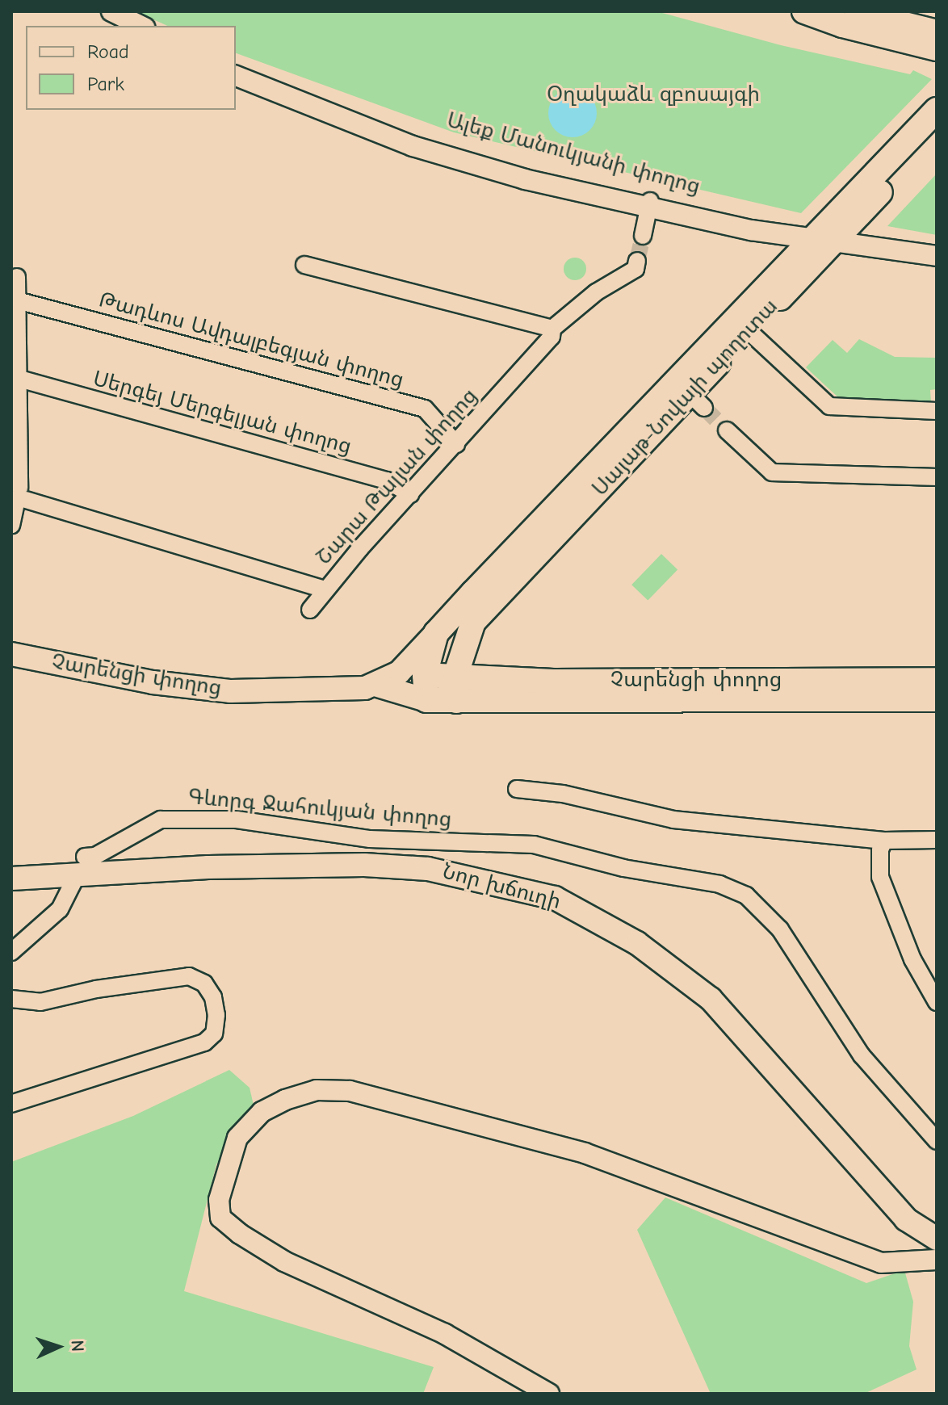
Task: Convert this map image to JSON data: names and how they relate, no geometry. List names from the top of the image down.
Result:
{
  "streets": {
    "main road": ["Սայաթ-Նովայի պողոտա", "Չարենցի փողոց", "Նոր խճուղի"],
    "street": [
      "Ալեք Մանուկյանի փողոց",
      "Թադևոս Ավդալբեգյան փողոց",
      "Սերգեյ Մերգելյան փողոց",
      "Շարա Թալյան փողոց",
      "Գևորգ Ջահուկյան փողոց"
    ]
  },
  "crossings": [
    ["Ալեք Մանուկյանի փողոց", "Սայաթ-Նովայի պողոտա"],
    ["Թադևոս Ավդալբեգյան փողոց", "Շարա Թալյան փողոց"],
    ["Սայաթ-Նովայի պողոտա", "Չարենցի փողոց"],
    ["Սերգեյ Մերգելյան փողոց", "Շարա Թալյան փողոց"],
    ["Գևորգ Ջահուկյան փողոց", "Նոր խճուղի"]
  ],
  "parks": ["Օղակաձև զբոսայգի"],
  "legend": ["Road", "Park"],
  "north": "right"
}
